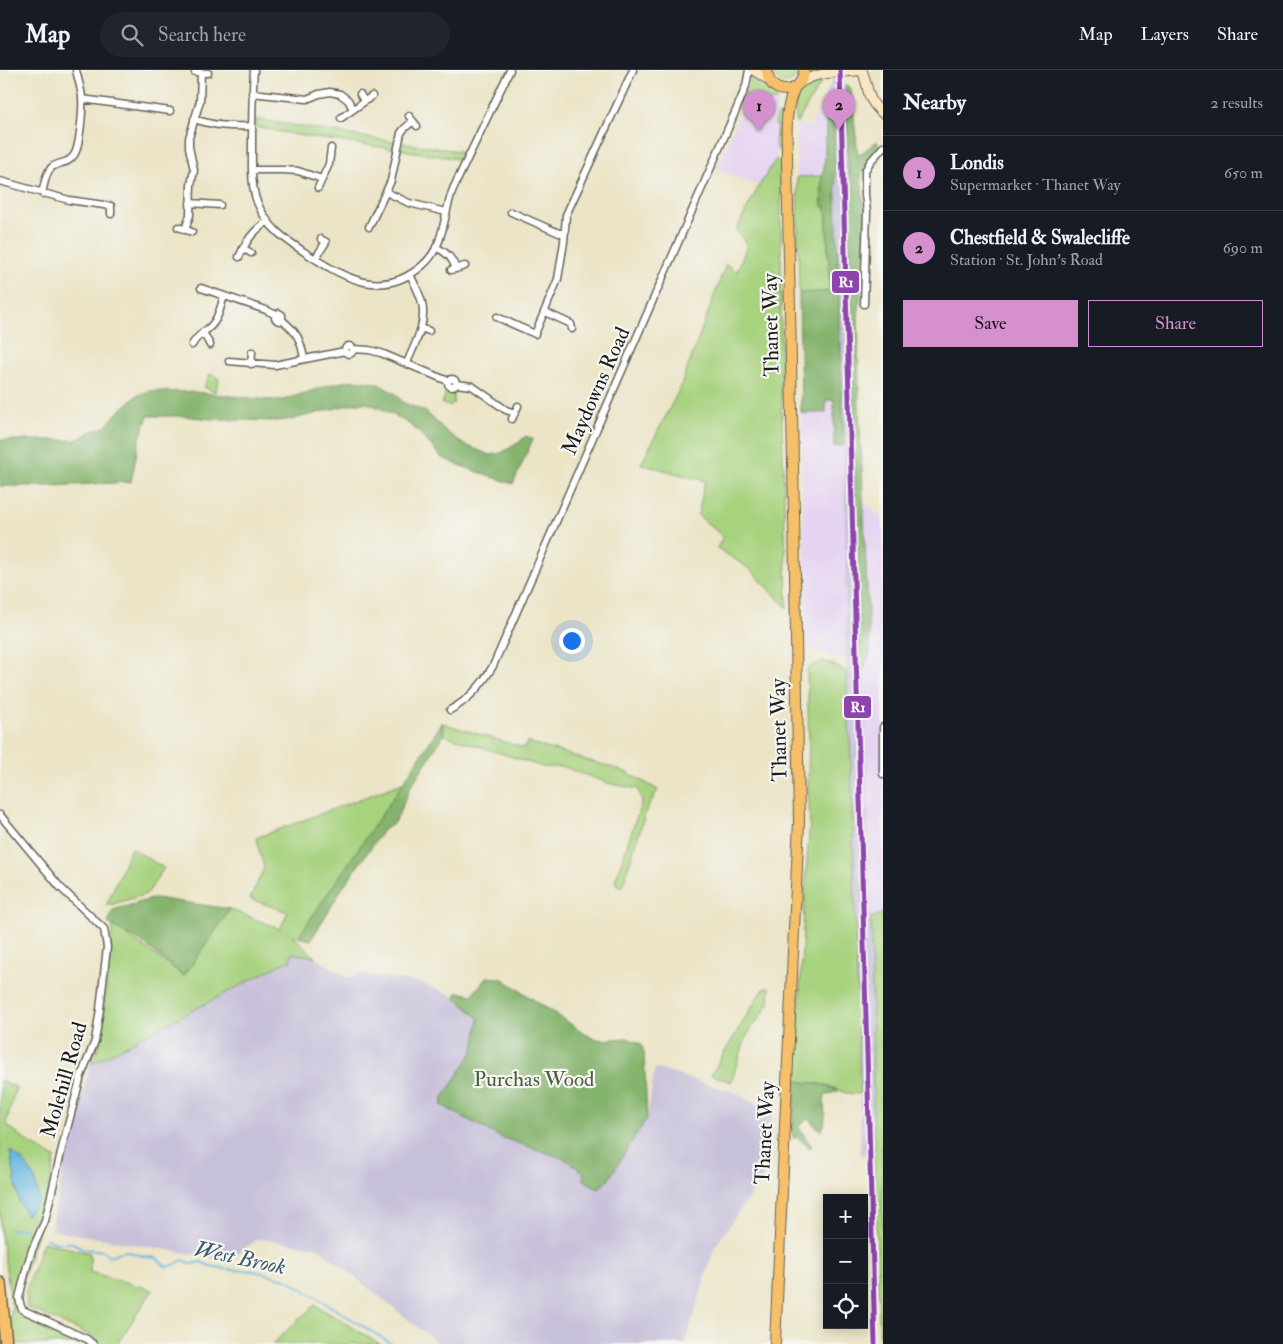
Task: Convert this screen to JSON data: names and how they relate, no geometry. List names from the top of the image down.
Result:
{
  "streets": {
    "main road": ["Thanet Way"],
    "street": ["Maydowns Road", "Molehill Road"]
  },
  "water": ["West Brook"],
  "parks": ["Purchas Wood"],
  "lines": ["transit line R1"],
  "page": {
    "header": "Map",
    "search": "Search here",
    "nav": ["Map", "Layers", "Share"],
    "heading": ["Nearby", "2 results"],
    "pins": ["2", "1"],
    "list": [
      {
        "mark": "1",
        "name": "Londis",
        "note": "Supermarket · Thanet Way",
        "value": "650 m"
      },
      {
        "mark": "2",
        "name": "Chestfield & Swalecliffe",
        "note": "Station · St. John's Road",
        "value": "690 m"
      }
    ],
    "buttons": ["Save", "Share"],
    "map_buttons": ["+", "−"]
  }
}
